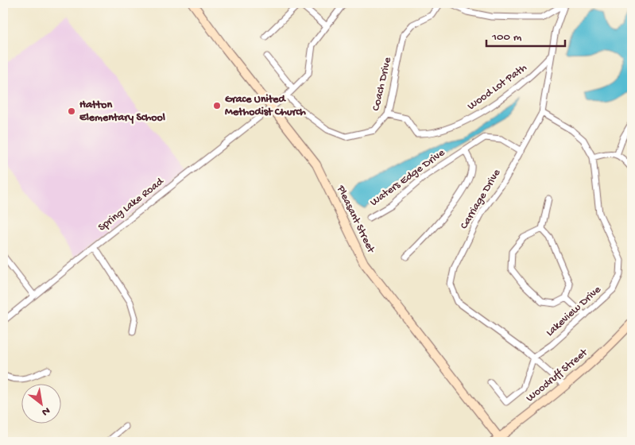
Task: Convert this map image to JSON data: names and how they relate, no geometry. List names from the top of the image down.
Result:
{
  "streets": {
    "street": [
      "Coach Drive",
      "Wood Lot Path",
      "Waters Edge Drive",
      "Carriage Drive",
      "Spring Lake Road",
      "Pleasant Street",
      "Lakeview Drive",
      "Woodruff Street"
    ]
  },
  "crossings": [
    ["Coach Drive", "Wood Lot Path"],
    ["Coach Drive", "Spring Lake Road"],
    ["Wood Lot Path", "Carriage Drive"],
    ["Waters Edge Drive", "Carriage Drive"],
    ["Carriage Drive", "Lakeview Drive"],
    ["Carriage Drive", "Woodruff Street"],
    ["Spring Lake Road", "Pleasant Street"],
    ["Pleasant Street", "Woodruff Street"]
  ],
  "places": ["Grace United Methodist Church", "Hatton Elementary School"],
  "scale_bar": "100 m",
  "north": "bottom right"
}
